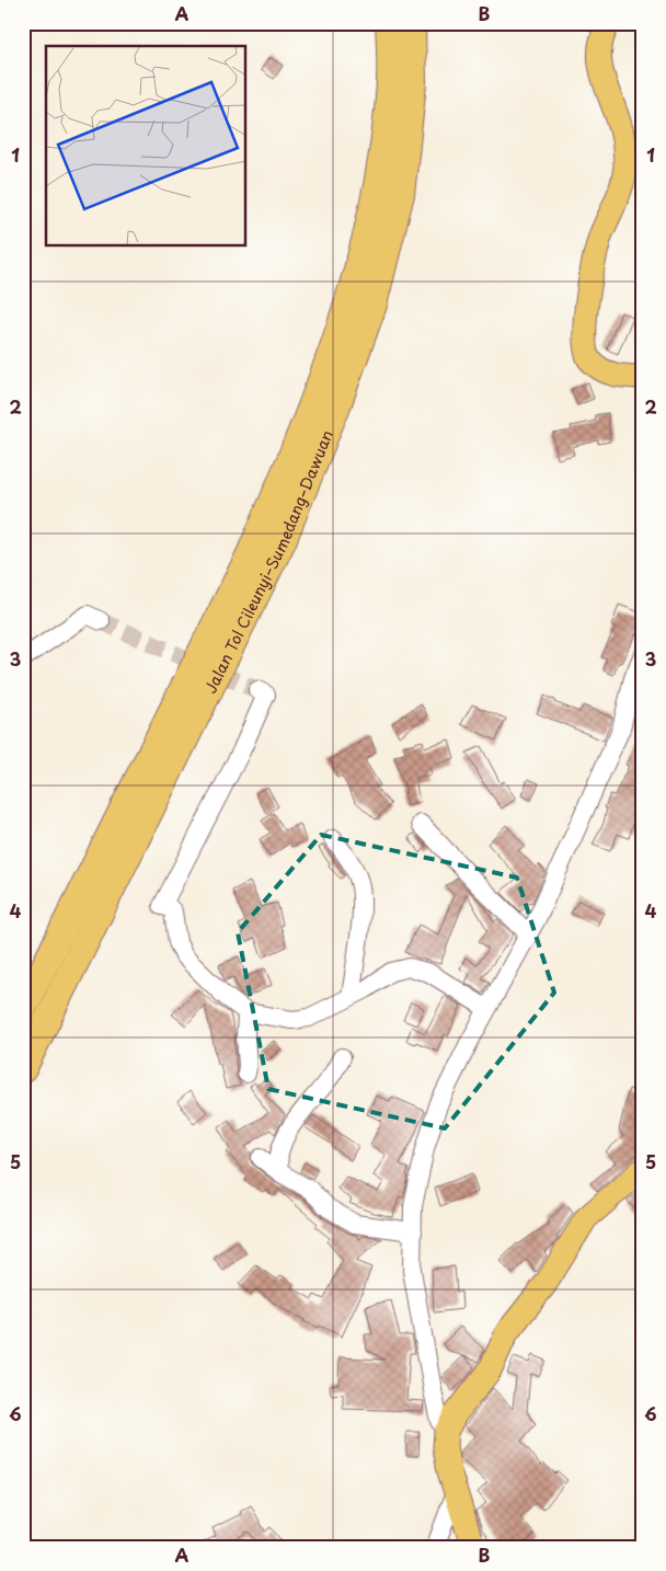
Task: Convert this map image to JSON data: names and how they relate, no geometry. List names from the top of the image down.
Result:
{
  "streets": {
    "highway": ["Jalan Tol Cileunyi–Sumedang–Dawuan"]
  },
  "grid": {
    "columns": ["A", "B"],
    "rows": [
      "1",
      "2",
      "3",
      "4",
      "5",
      "6"
    ]
  }
}
